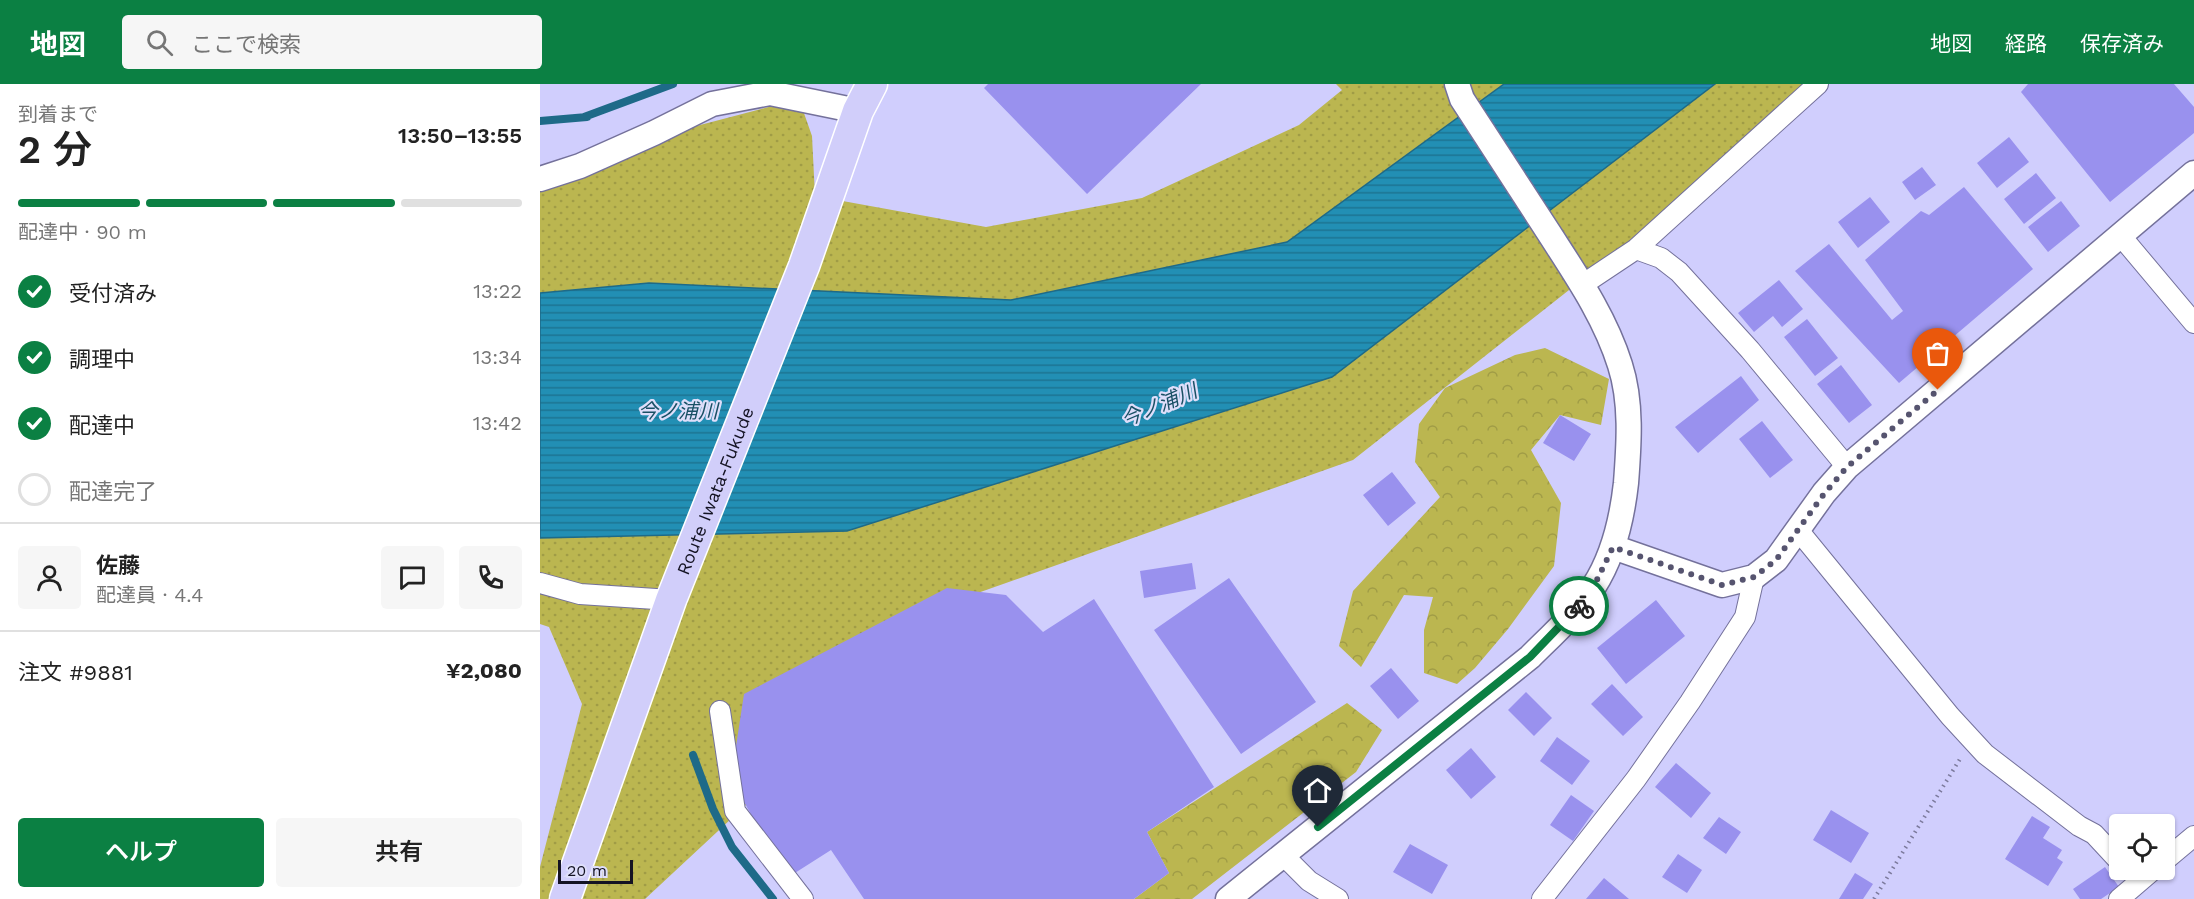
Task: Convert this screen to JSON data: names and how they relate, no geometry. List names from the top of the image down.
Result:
{
  "streets": {
    "main road": ["Route Iwata-Fukude"]
  },
  "water": ["今ノ浦川"],
  "scale_bar": "20 m",
  "page": {
    "header": "地図",
    "search": "ここで検索",
    "nav": ["地図", "経路", "保存済み"],
    "heading": ["2 分", "到着まで", "13:50–13:55"],
    "panel": [
      "佐藤",
      "配達員 · 4.4",
      "注文 #9881",
      "¥2,080"
    ],
    "bar": "配達中 · 90 m",
    "list": [
      ["受付済み", "13:22"],
      ["調理中", "13:34"],
      ["配達中", "13:42"],
      "配達完了"
    ],
    "buttons": ["ヘルプ", "共有"],
    "scale": "20 m"
  }
}
